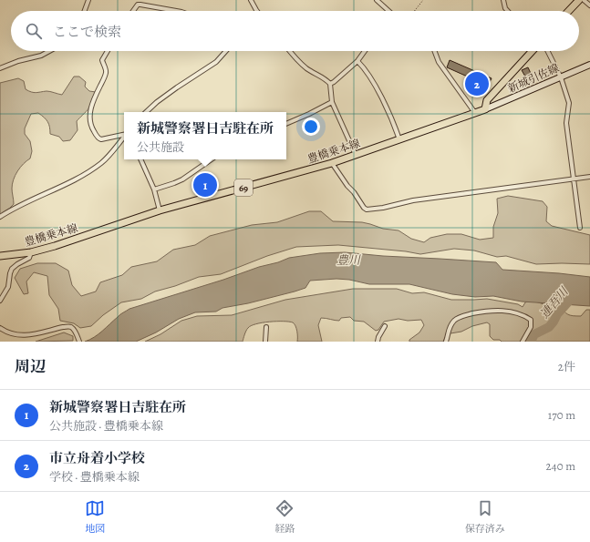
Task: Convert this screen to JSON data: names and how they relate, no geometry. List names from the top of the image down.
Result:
{
  "streets": {
    "main road": ["新城引佐線", "豊橋乗本線", "69"]
  },
  "crossings": [
    ["新城引佐線", "豊橋乗本線"]
  ],
  "water": ["豊川", "連吾川"],
  "page": {
    "search": "ここで検索",
    "pins": ["2", "1"],
    "popup": ["新城警察署日吉駐在所", "公共施設"],
    "heading": ["周辺", "2件"],
    "list": [
      {
        "mark": "1",
        "name": "新城警察署日吉駐在所",
        "note": "公共施設 · 豊橋乗本線",
        "value": "170 m"
      },
      {
        "mark": "2",
        "name": "市立舟着小学校",
        "note": "学校 · 豊橋乗本線",
        "value": "240 m"
      }
    ],
    "nav": ["地図", "経路", "保存済み"]
  }
}
